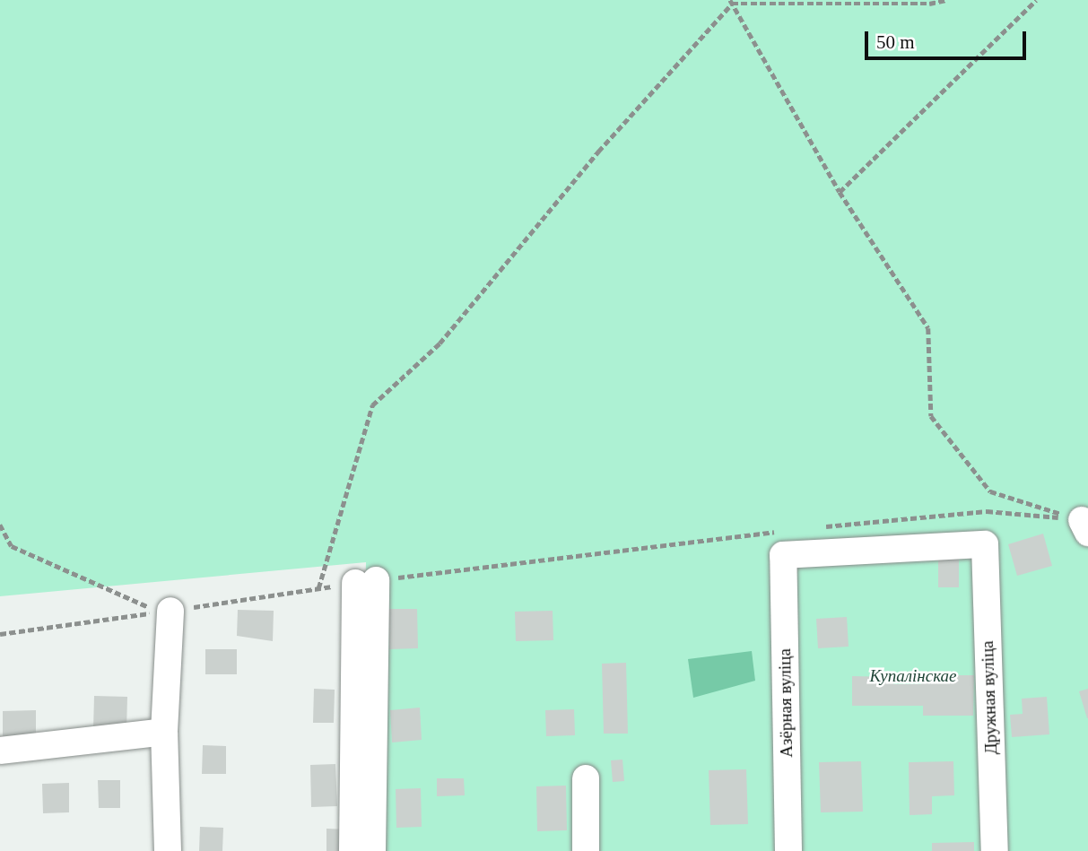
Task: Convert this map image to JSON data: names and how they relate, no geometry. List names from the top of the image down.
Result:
{
  "streets": {
    "street": ["Дружная вуліца", "Азёрная вуліца"]
  },
  "crossings": [
    ["Дружная вуліца", "Азёрная вуліца"]
  ],
  "parks": ["Купалінскае"],
  "scale_bar": "50 m"
}
